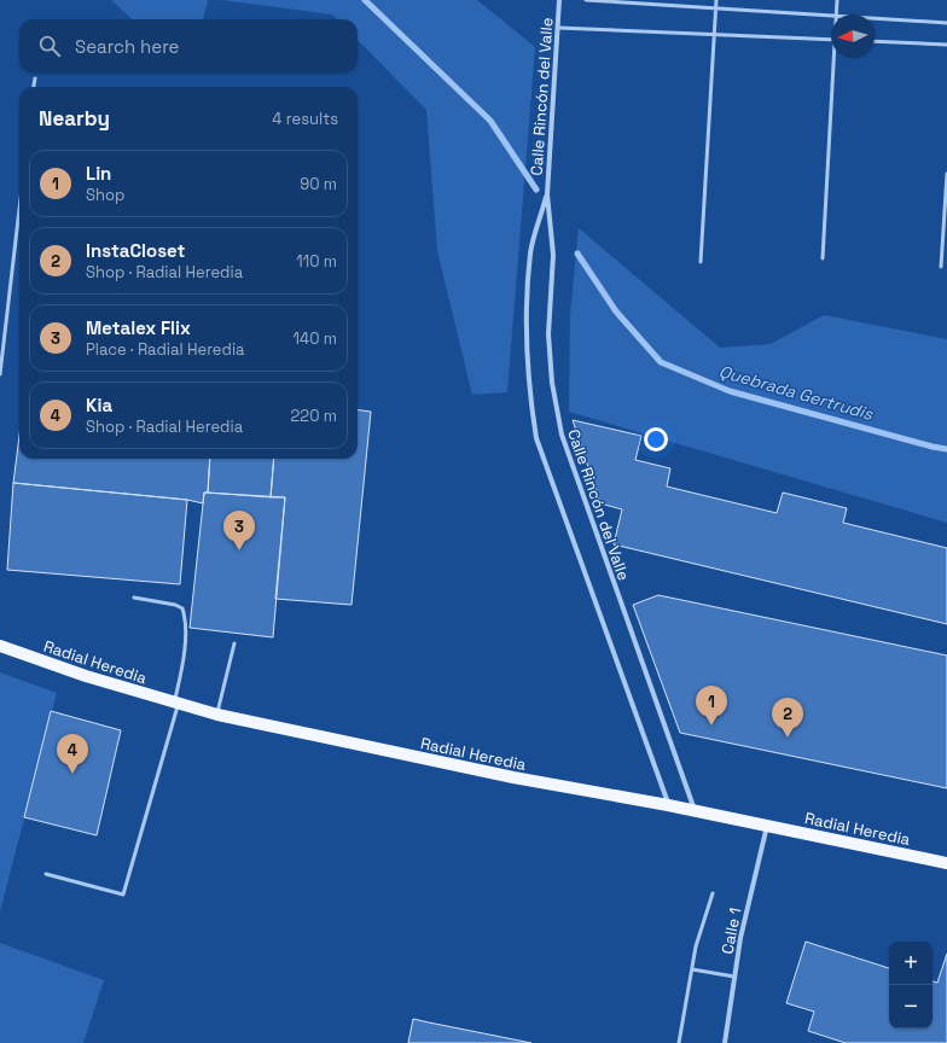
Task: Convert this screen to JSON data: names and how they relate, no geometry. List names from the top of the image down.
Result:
{
  "streets": {
    "main road": ["Radial Heredia"],
    "street": ["Calle Rincón del Valle", "Calle 1"]
  },
  "crossings": [
    ["Calle Rincón del Valle", "Radial Heredia"],
    ["Radial Heredia", "Calle 1"]
  ],
  "water": ["Quebrada Gertrudis"],
  "north": "left",
  "page": {
    "search": "Search here",
    "heading": ["Nearby", "4 results"],
    "list": [
      {
        "mark": "1",
        "name": "Lin",
        "note": "Shop",
        "value": "90 m"
      },
      {
        "mark": "2",
        "name": "InstaCloset",
        "note": "Shop · Radial Heredia",
        "value": "110 m"
      },
      {
        "mark": "3",
        "name": "Metalex Flix",
        "note": "Place · Radial Heredia",
        "value": "140 m"
      },
      {
        "mark": "4",
        "name": "Kia",
        "note": "Shop · Radial Heredia",
        "value": "220 m"
      }
    ],
    "pins": [
      "3",
      "1",
      "2",
      "4"
    ],
    "map_buttons": ["+", "−"]
  }
}
